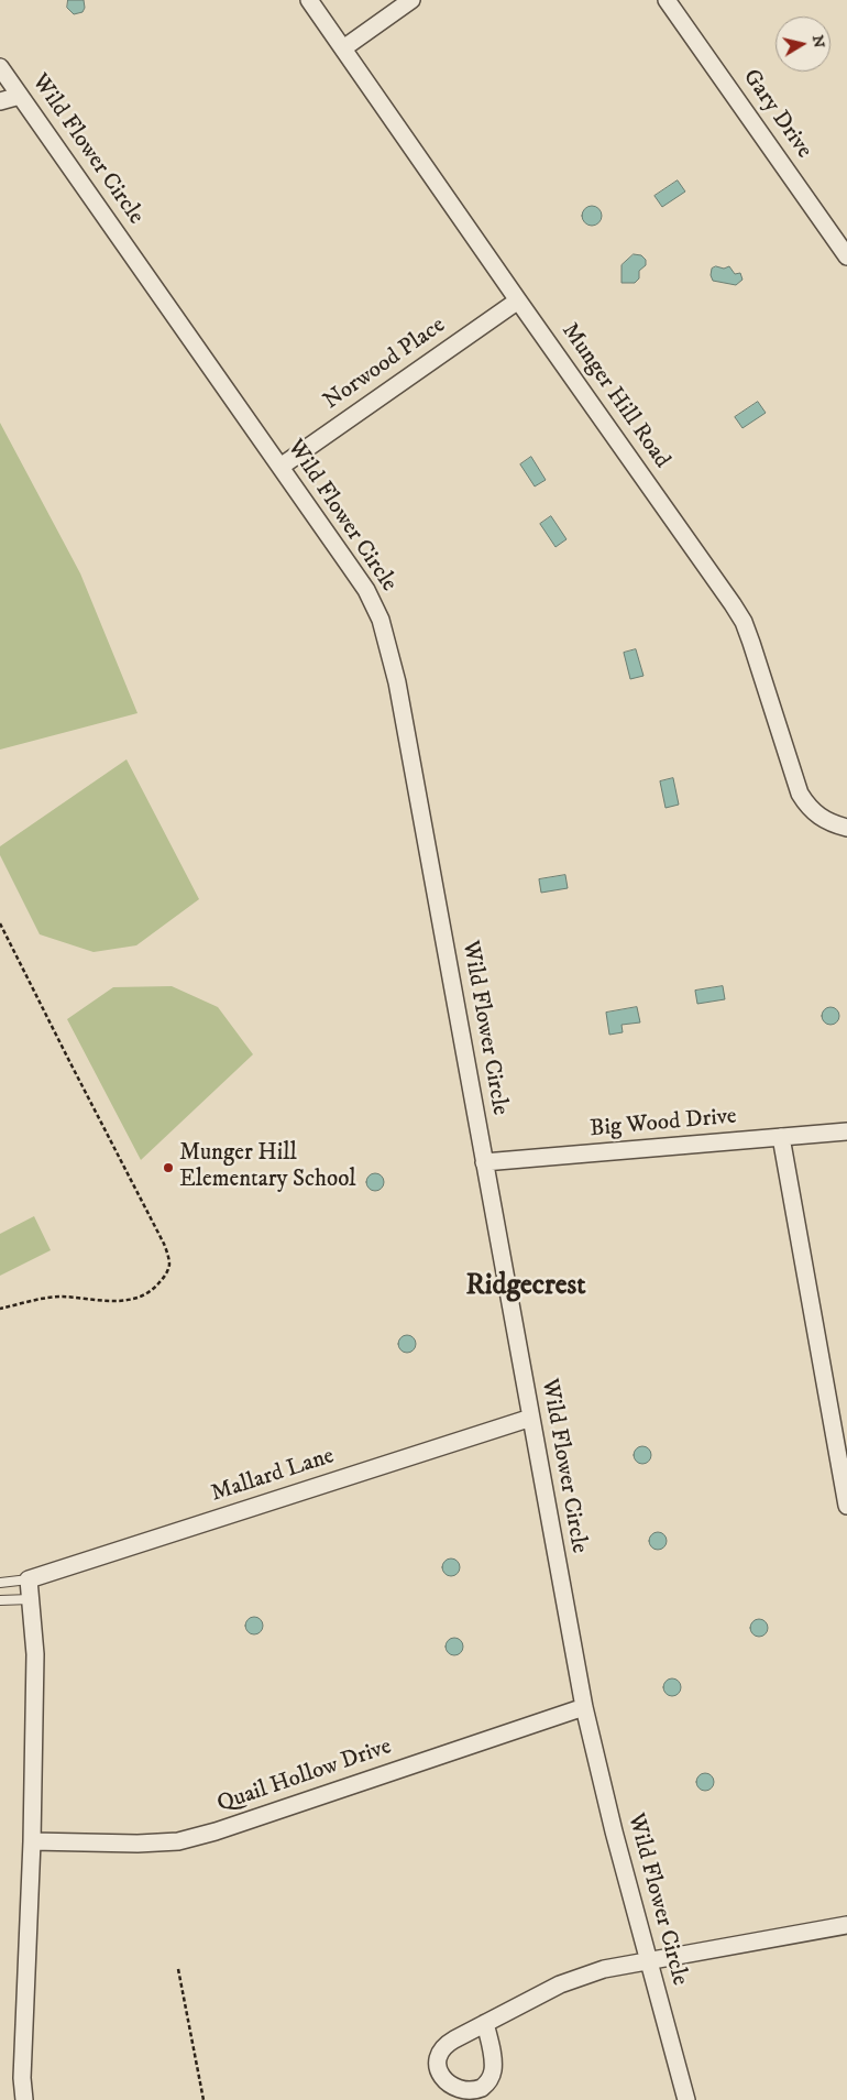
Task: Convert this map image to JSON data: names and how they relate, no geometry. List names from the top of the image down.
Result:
{
  "streets": {
    "street": [
      "Gary Drive",
      "Wild Flower Circle",
      "Norwood Place",
      "Munger Hill Road",
      "Big Wood Drive",
      "Mallard Lane",
      "Quail Hollow Drive"
    ]
  },
  "crossings": [
    ["Wild Flower Circle", "Norwood Place"],
    ["Wild Flower Circle", "Big Wood Drive"],
    ["Wild Flower Circle", "Mallard Lane"],
    ["Wild Flower Circle", "Quail Hollow Drive"],
    ["Norwood Place", "Munger Hill Road"]
  ],
  "districts": ["Ridgecrest"],
  "places": ["Munger Hill Elementary School"],
  "north": "right"
}
